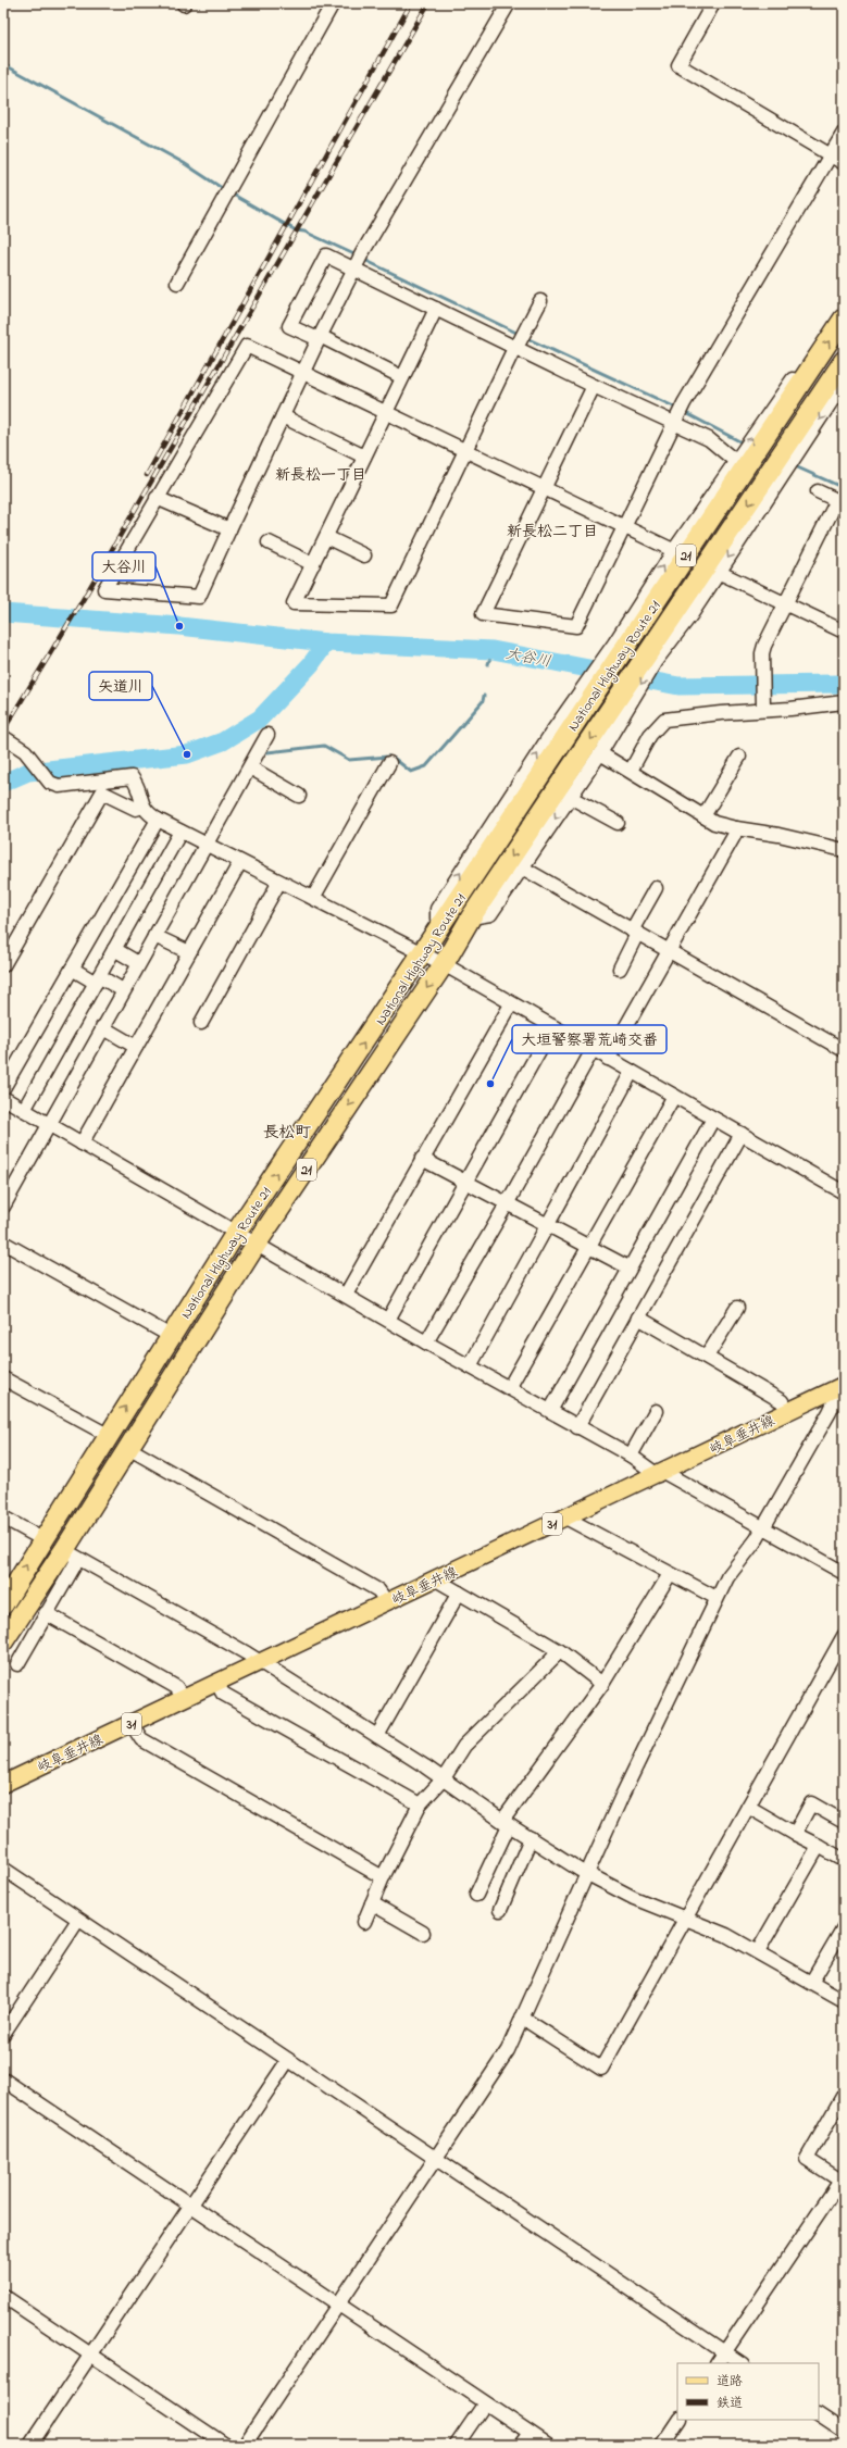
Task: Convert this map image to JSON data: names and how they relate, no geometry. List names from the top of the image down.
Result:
{
  "streets": {
    "highway": ["21", "National Highway Route 21"],
    "main road": ["岐阜垂井線", "31"]
  },
  "districts": ["新長松一丁目", "新長松二丁目", "長松町"],
  "water": ["大谷川"],
  "places": ["大谷川", "矢道川", "大垣警察署荒崎交番"],
  "legend": ["道路", "鉄道"]
}
